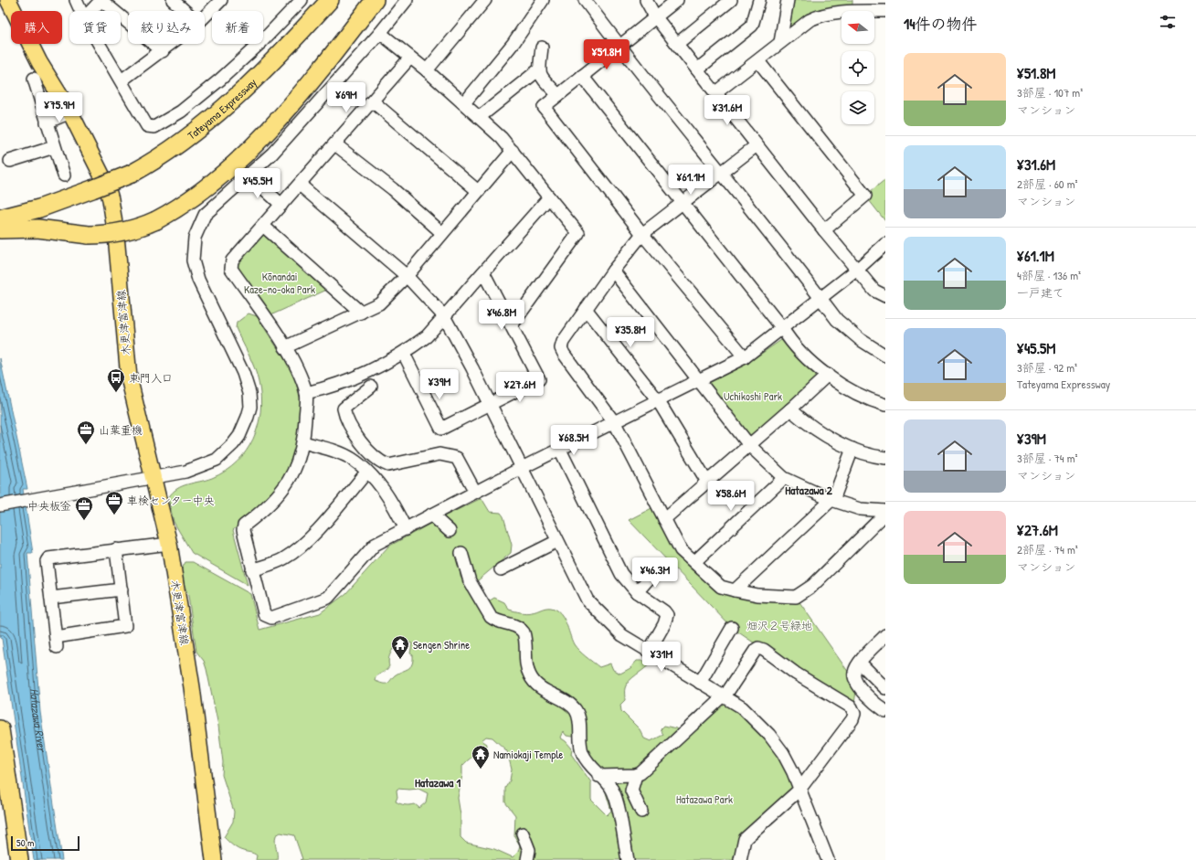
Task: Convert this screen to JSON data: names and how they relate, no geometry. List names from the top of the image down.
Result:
{
  "streets": {
    "highway": ["Tateyama Expressway"],
    "main road": ["木更津富津線"]
  },
  "districts": ["Hatazawa 2", "Hatazawa 1"],
  "water": ["Hatazawa River"],
  "parks": [
    "Kōnandai Kaze-no-oka Park",
    "Uchikoshi Park",
    "畑沢２号緑地",
    "Hatazawa Park"
  ],
  "places": {
    "bus stop": ["東門入口"],
    "office": ["山葉重機", "車検センター中央", "中央板金"],
    "temple": ["Sengen Shrine", "Namiokaji Temple"]
  },
  "scale_bar": "50 m",
  "north": "left",
  "page": {
    "heading": "14件の物件",
    "chip": [
      "購入",
      "賃貸",
      "絞り込み",
      "新着"
    ],
    "price": [
      "¥51.8M",
      "¥69M",
      "¥75.9M",
      "¥31.6M",
      "¥61.1M",
      "¥45.5M",
      "¥46.8M",
      "¥35.8M",
      "¥39M",
      "¥27.6M",
      "¥68.5M",
      "¥58.6M",
      "¥46.3M",
      "¥31M"
    ],
    "list": [
      {
        "name": "¥51.8M",
        "note": "3部屋 · 107 m² · マンション"
      },
      {
        "name": "¥31.6M",
        "note": "2部屋 · 60 m² · マンション"
      },
      {
        "name": "¥61.1M",
        "note": "4部屋 · 136 m² · 一戸建て"
      },
      {
        "name": "¥45.5M",
        "note": "3部屋 · 92 m² · Tateyama Expressway"
      },
      {
        "name": "¥39M",
        "note": "3部屋 · 74 m² · マンション"
      },
      {
        "name": "¥27.6M",
        "note": "2部屋 · 74 m² · マンション"
      }
    ],
    "scale": "50 m"
  }
}
